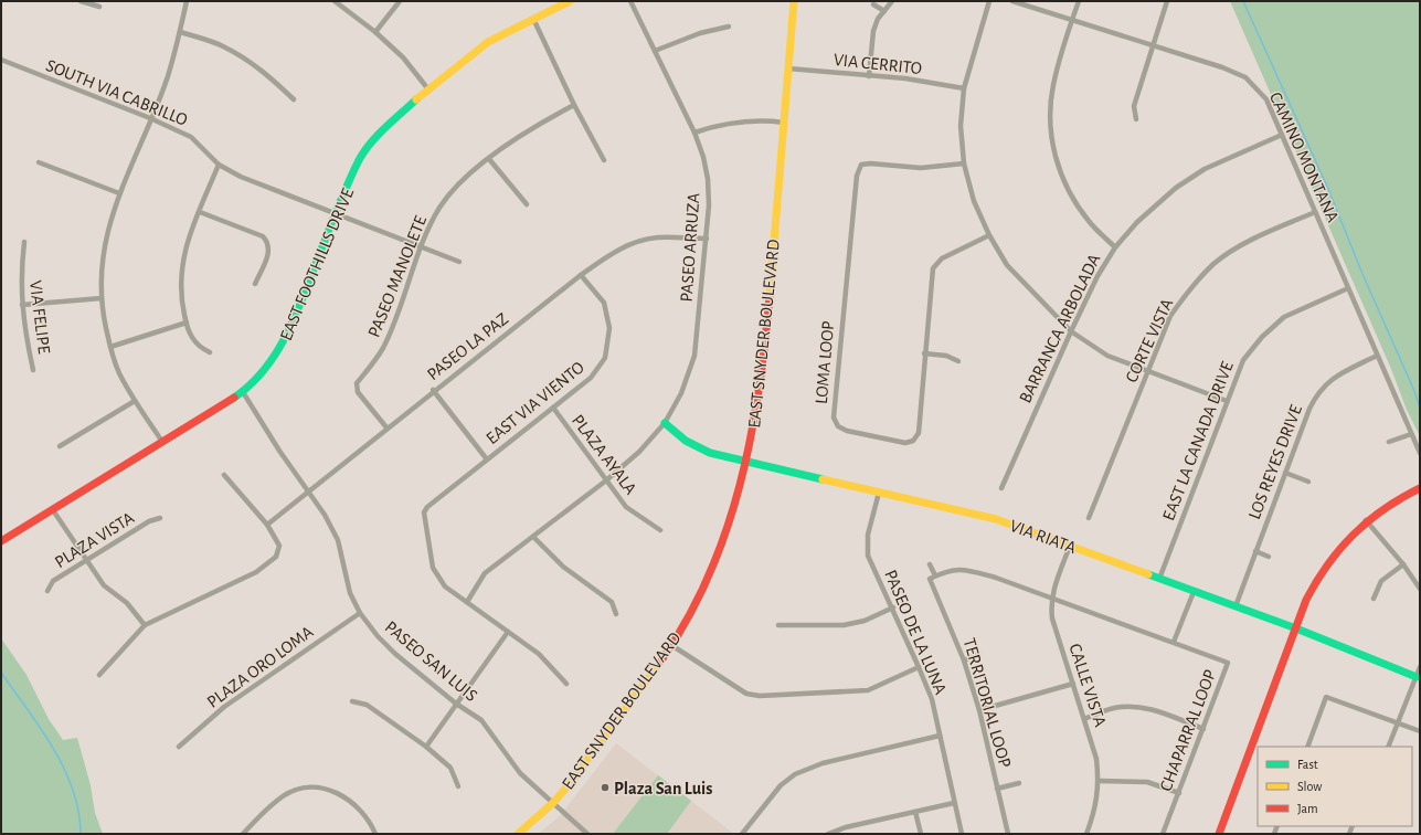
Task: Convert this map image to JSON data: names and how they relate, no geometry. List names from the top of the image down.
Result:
{
  "streets": {
    "street": [
      "VIA CERRITO",
      "SOUTH VIA CABRILLO",
      "CAMINO MONTANA",
      "PASEO ARRUZA",
      "EAST FOOTHILLS DRIVE",
      "PASEO MANOLETE",
      "VIA FELIPE",
      "BARRANCA ARBOLADA",
      "EAST SNYDER BOULEVARD",
      "CORTE VISTA",
      "PASEO LA PAZ",
      "LOMA LOOP",
      "EAST VIA VIENTO",
      "EAST LA CANADA DRIVE",
      "PLAZA AYALA",
      "LOS REYES DRIVE",
      "VIA RIATA",
      "PLAZA VISTA",
      "PASEO DE LA LUNA",
      "PASEO SAN LUIS",
      "PLAZA ORO LOMA",
      "CALLE VISTA",
      "TERRITORIAL LOOP",
      "CHAPARRAL LOOP"
    ]
  },
  "crossings": [
    ["VIA CERRITO", "EAST SNYDER BOULEVARD"],
    ["SOUTH VIA CABRILLO", "EAST FOOTHILLS DRIVE"],
    ["SOUTH VIA CABRILLO", "PASEO MANOLETE"],
    ["CAMINO MONTANA", "BARRANCA ARBOLADA"],
    ["CAMINO MONTANA", "CORTE VISTA"],
    ["CAMINO MONTANA", "EAST LA CANADA DRIVE"],
    ["CAMINO MONTANA", "LOS REYES DRIVE"],
    ["PASEO ARRUZA", "PASEO LA PAZ"],
    ["PASEO ARRUZA", "EAST VIA VIENTO"],
    ["PASEO ARRUZA", "PLAZA AYALA"],
    ["PASEO ARRUZA", "VIA RIATA"],
    ["EAST FOOTHILLS DRIVE", "PASEO SAN LUIS"],
    ["PASEO MANOLETE", "PASEO LA PAZ"],
    ["EAST SNYDER BOULEVARD", "VIA RIATA"],
    ["EAST SNYDER BOULEVARD", "PASEO SAN LUIS"],
    ["PASEO LA PAZ", "EAST VIA VIENTO"],
    ["PASEO LA PAZ", "PASEO SAN LUIS"],
    ["EAST VIA VIENTO", "PLAZA AYALA"],
    ["EAST LA CANADA DRIVE", "VIA RIATA"],
    ["LOS REYES DRIVE", "VIA RIATA"],
    ["VIA RIATA", "PASEO DE LA LUNA"],
    ["VIA RIATA", "CALLE VISTA"],
    ["PASEO SAN LUIS", "PLAZA ORO LOMA"],
    ["CALLE VISTA", "CHAPARRAL LOOP"]
  ],
  "places": ["Plaza San Luis"],
  "legend": ["Fast", "Slow", "Jam"]
}
